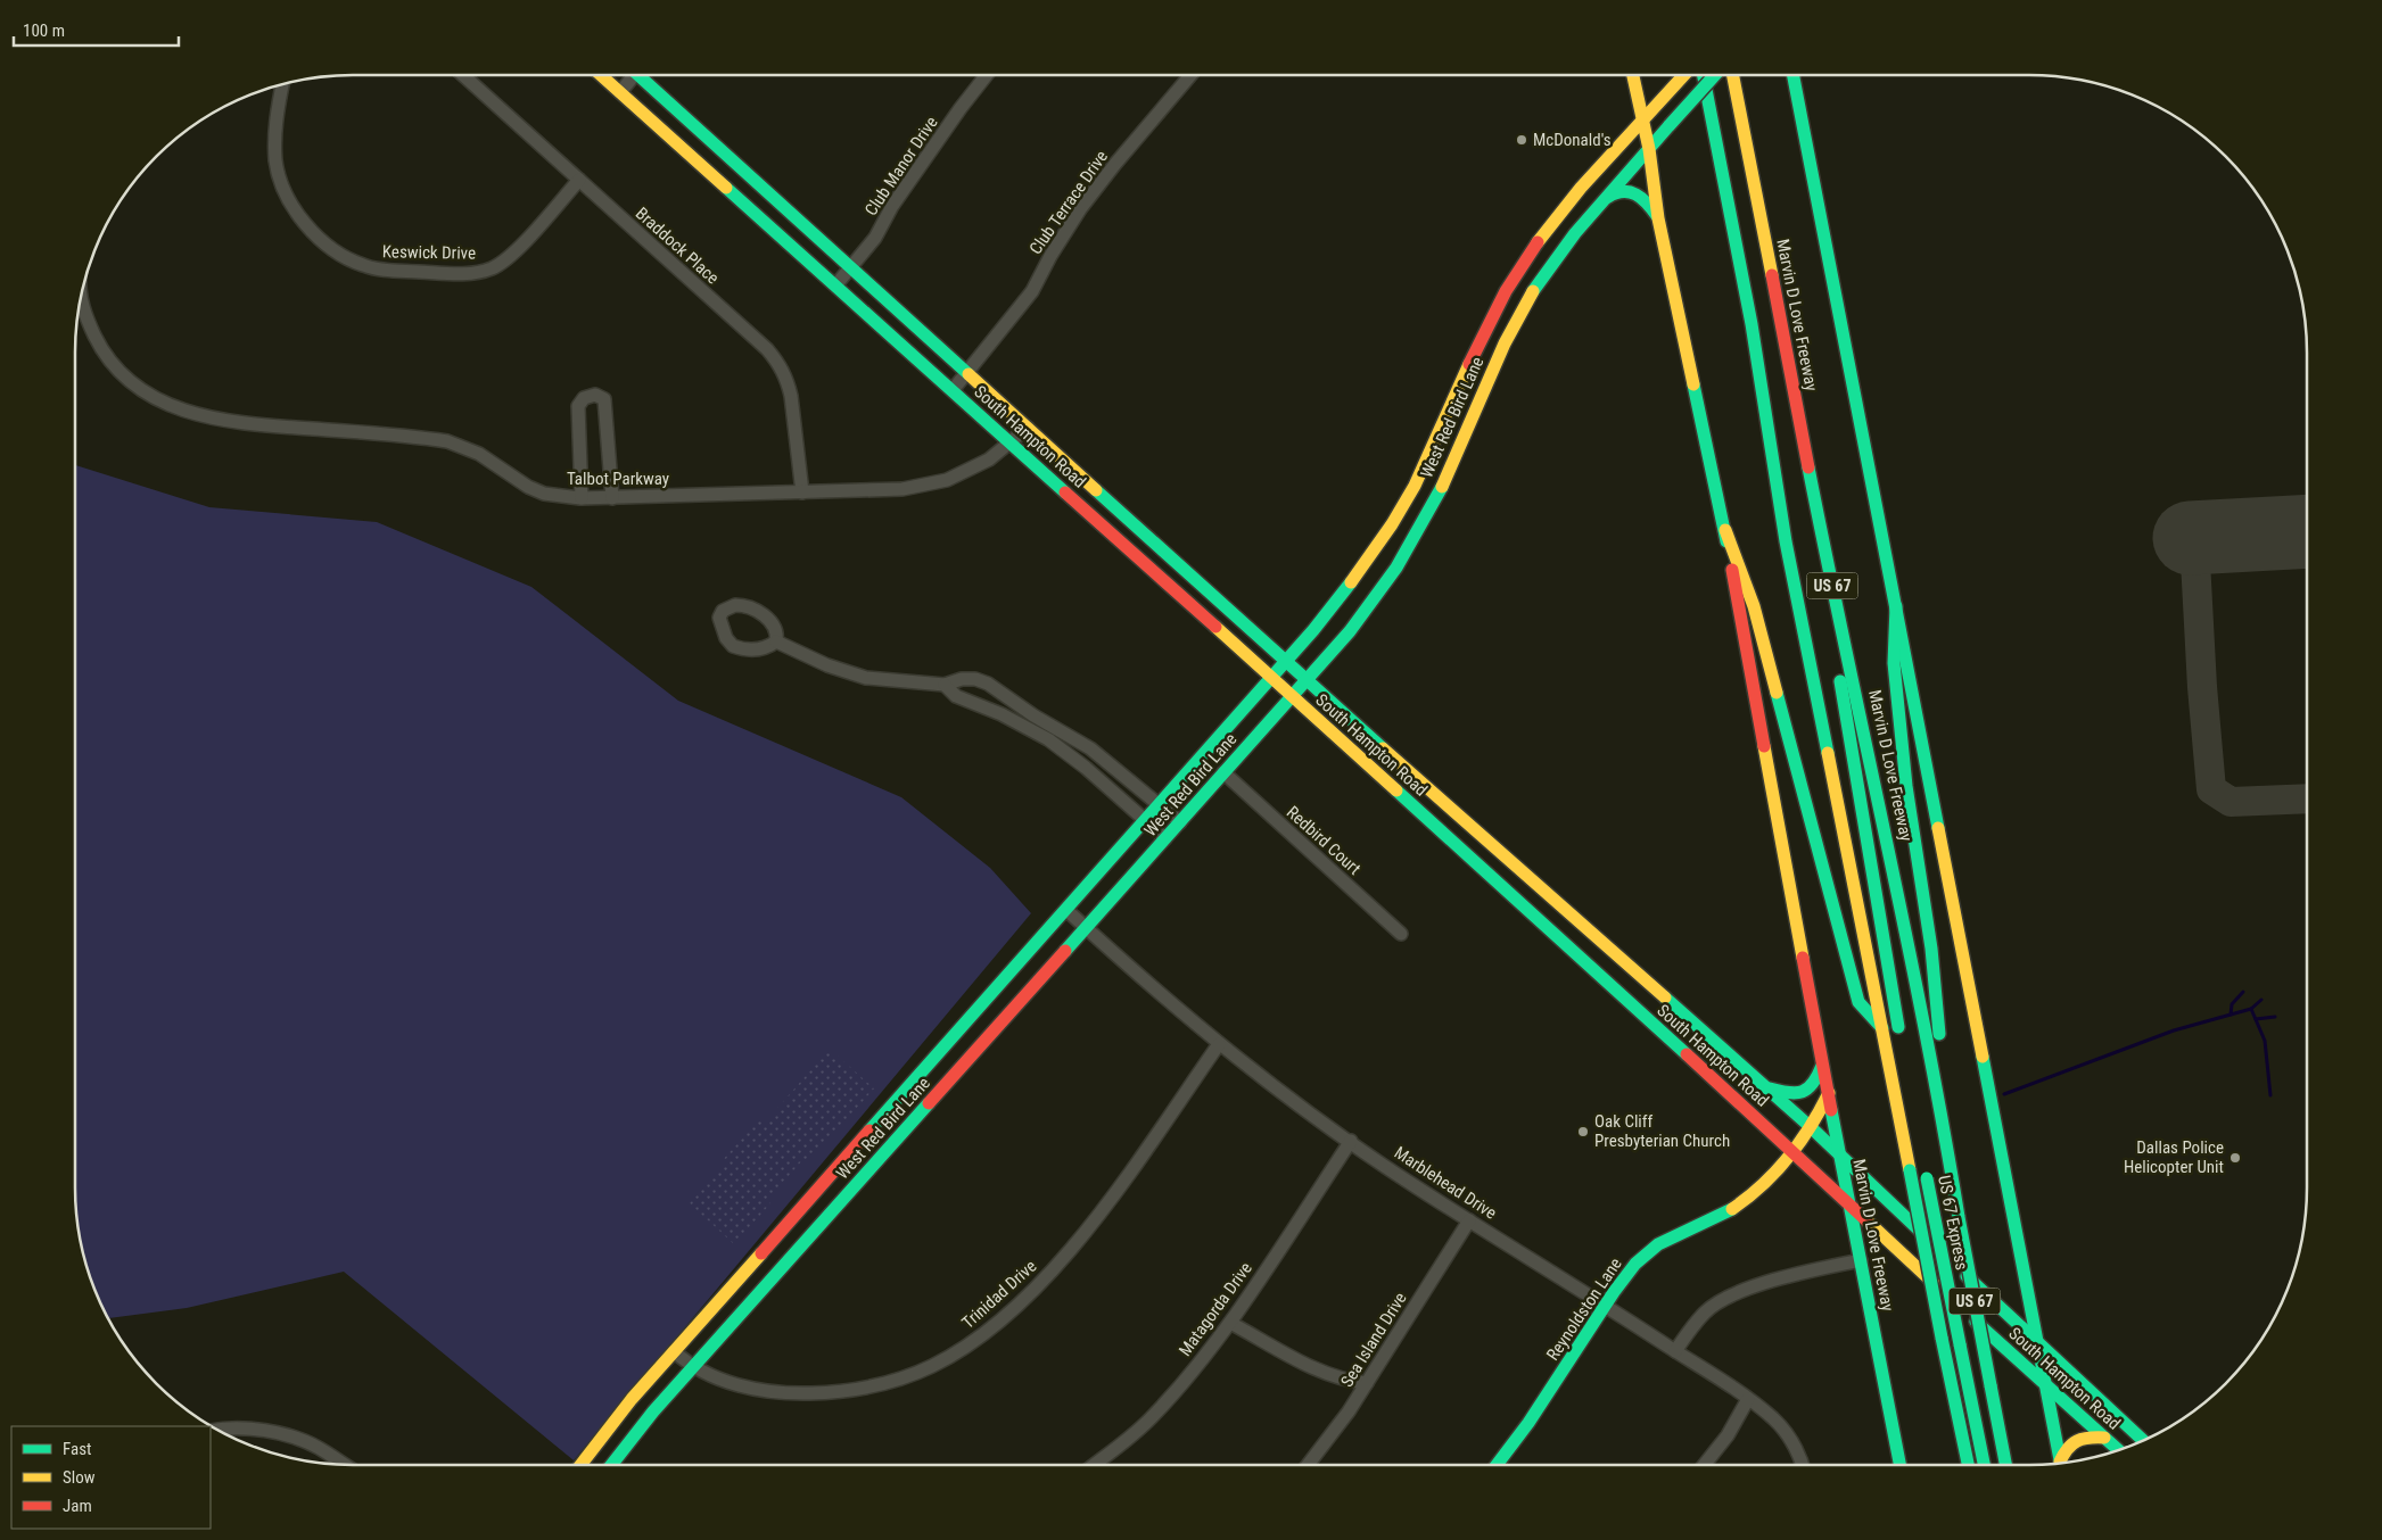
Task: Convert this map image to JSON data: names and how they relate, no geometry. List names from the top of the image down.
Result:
{
  "streets": {
    "main road": [
      "Marvin D Love Freeway",
      "West Red Bird Lane",
      "South Hampton Road",
      "US 67",
      "US 67 Express",
      "Reynoldston Lane"
    ],
    "street": [
      "Club Manor Drive",
      "Club Terrace Drive",
      "Braddock Place",
      "Keswick Drive",
      "Talbot Parkway",
      "Redbird Court",
      "Marblehead Drive",
      "Trinidad Drive",
      "Matagorda Drive",
      "Sea Island Drive"
    ]
  },
  "crossings": [
    ["Club Manor Drive", "South Hampton Road"],
    ["Club Terrace Drive", "South Hampton Road"],
    ["Braddock Place", "Keswick Drive"],
    ["Braddock Place", "Talbot Parkway"],
    ["Marvin D Love Freeway", "West Red Bird Lane"],
    ["Marvin D Love Freeway", "South Hampton Road"],
    ["Marvin D Love Freeway", "Reynoldston Lane"],
    ["West Red Bird Lane", "South Hampton Road"],
    ["West Red Bird Lane", "Redbird Court"],
    ["West Red Bird Lane", "Marblehead Drive"],
    ["West Red Bird Lane", "Trinidad Drive"],
    ["South Hampton Road", "Talbot Parkway"],
    ["South Hampton Road", "Reynoldston Lane"],
    ["Marblehead Drive", "Trinidad Drive"],
    ["Marblehead Drive", "Matagorda Drive"],
    ["Marblehead Drive", "Reynoldston Lane"],
    ["Marblehead Drive", "Sea Island Drive"]
  ],
  "places": ["McDonald's", "Oak Cliff Presbyterian Church", "Dallas Police Helicopter Unit"],
  "legend": ["Fast", "Slow", "Jam"],
  "scale_bar": "100 m"
}
